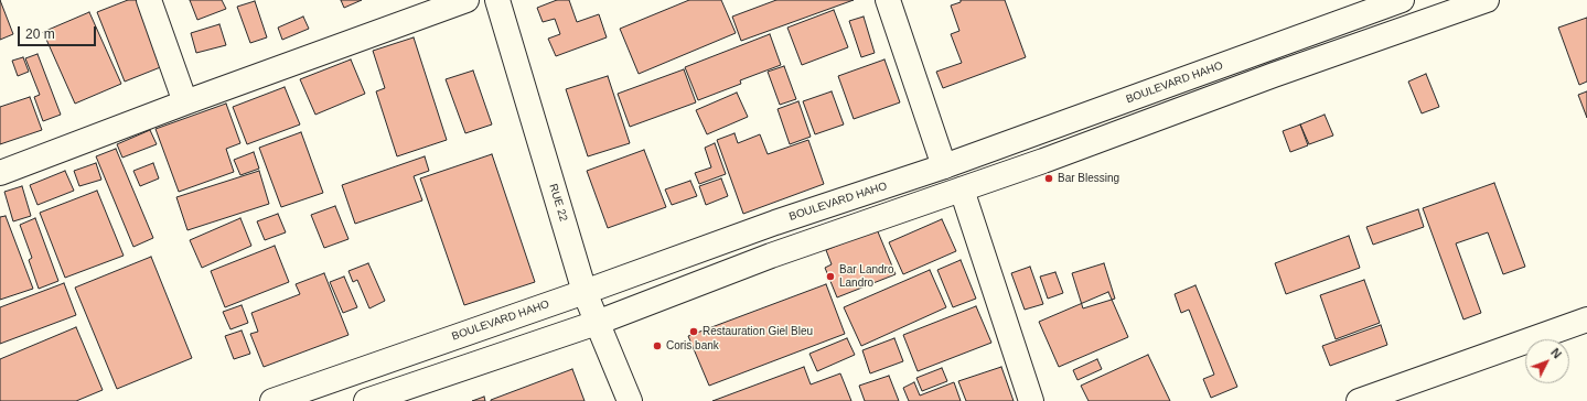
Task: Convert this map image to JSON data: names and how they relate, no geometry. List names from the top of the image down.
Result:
{
  "streets": {
    "main road": ["BOULEVARD HAHO", "RUE 22"]
  },
  "crossings": [
    ["BOULEVARD HAHO", "RUE 22"]
  ],
  "places": [
    "Bar Blessing",
    "Bar Landro Landro",
    "Restauration Giel Bleu",
    "Coris bank"
  ],
  "scale_bar": "20 m",
  "north": "top right"
}
